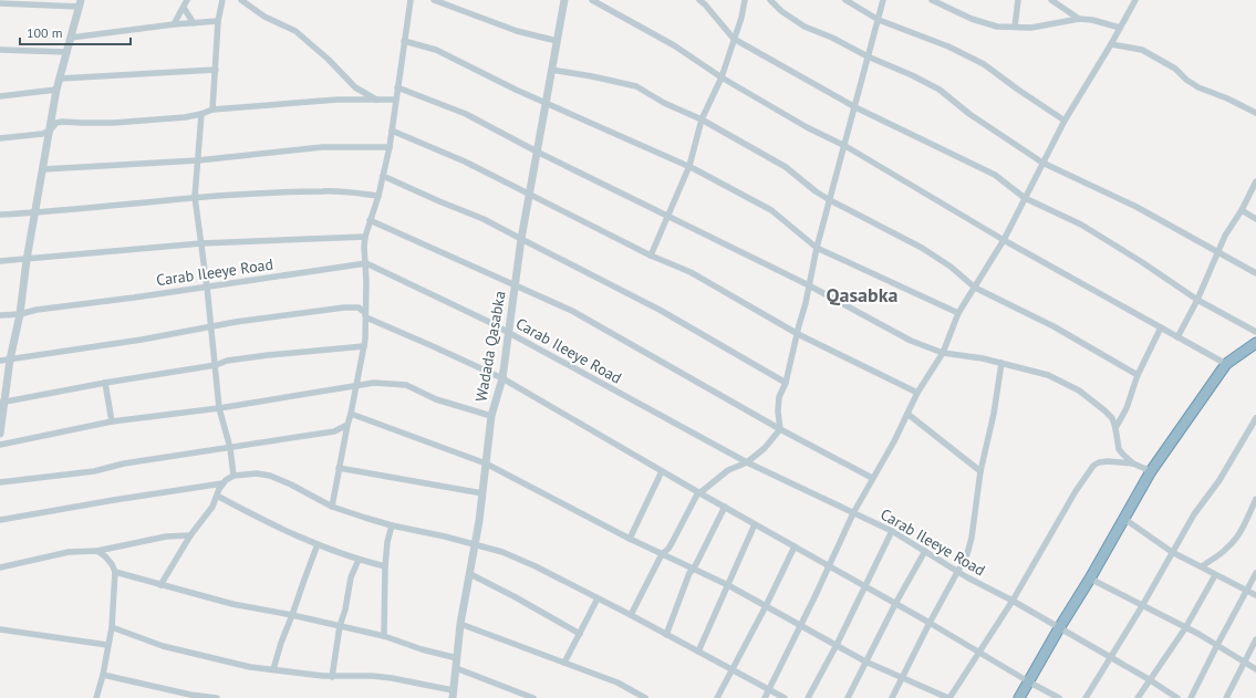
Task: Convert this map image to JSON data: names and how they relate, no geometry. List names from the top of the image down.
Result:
{
  "streets": {
    "street": ["Carab Ileeye Road", "Wadada Qasabka"]
  },
  "crossings": [
    ["Carab Ileeye Road", "Wadada Qasabka"]
  ],
  "districts": ["Qasabka"],
  "scale_bar": "100 m"
}
